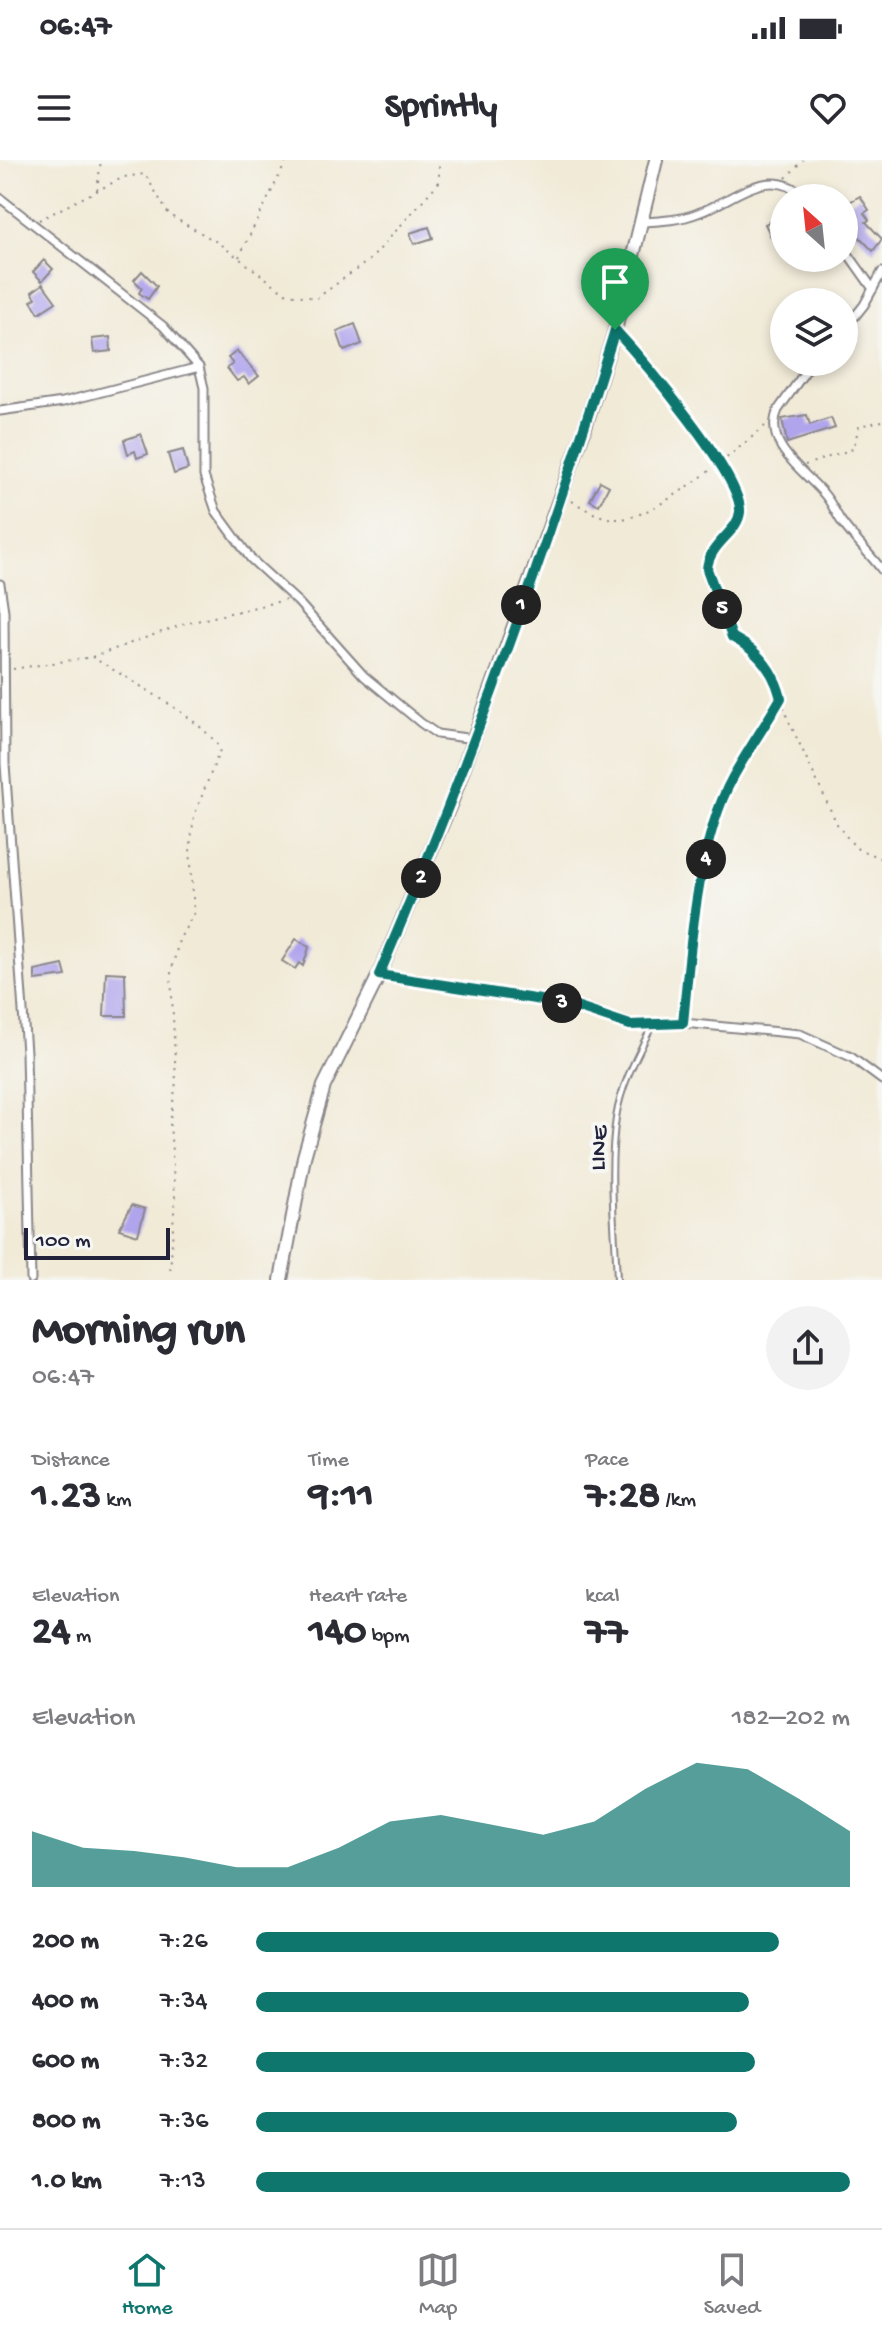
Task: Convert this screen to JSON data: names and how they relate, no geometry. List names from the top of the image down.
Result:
{
  "streets": {
    "lane": ["LINE"]
  },
  "scale_bar": "100 m",
  "north": "top left",
  "page": {
    "status": "06:47",
    "header": "Sprintly",
    "pins": [
      "1",
      "5",
      "4",
      "2",
      "3"
    ],
    "scale": "100 m",
    "heading": ["Morning run", "06:47"],
    "stats": [
      ["Distance", "1.23 km"],
      ["Time", "9:11"],
      ["Pace", "7:28 /km"],
      ["Elevation", "24 m"],
      ["Heart rate", "140 bpm"],
      ["kcal", "77"]
    ],
    "chart": ["Elevation", "182–202 m"],
    "list": [
      {
        "name": "200 m",
        "note": "7:26"
      },
      {
        "name": "400 m",
        "note": "7:34"
      },
      {
        "name": "600 m",
        "note": "7:32"
      },
      {
        "name": "800 m",
        "note": "7:36"
      },
      {
        "name": "1.0 km",
        "note": "7:13"
      }
    ],
    "tabs": ["Home", "Map", "Saved"]
  }
}
